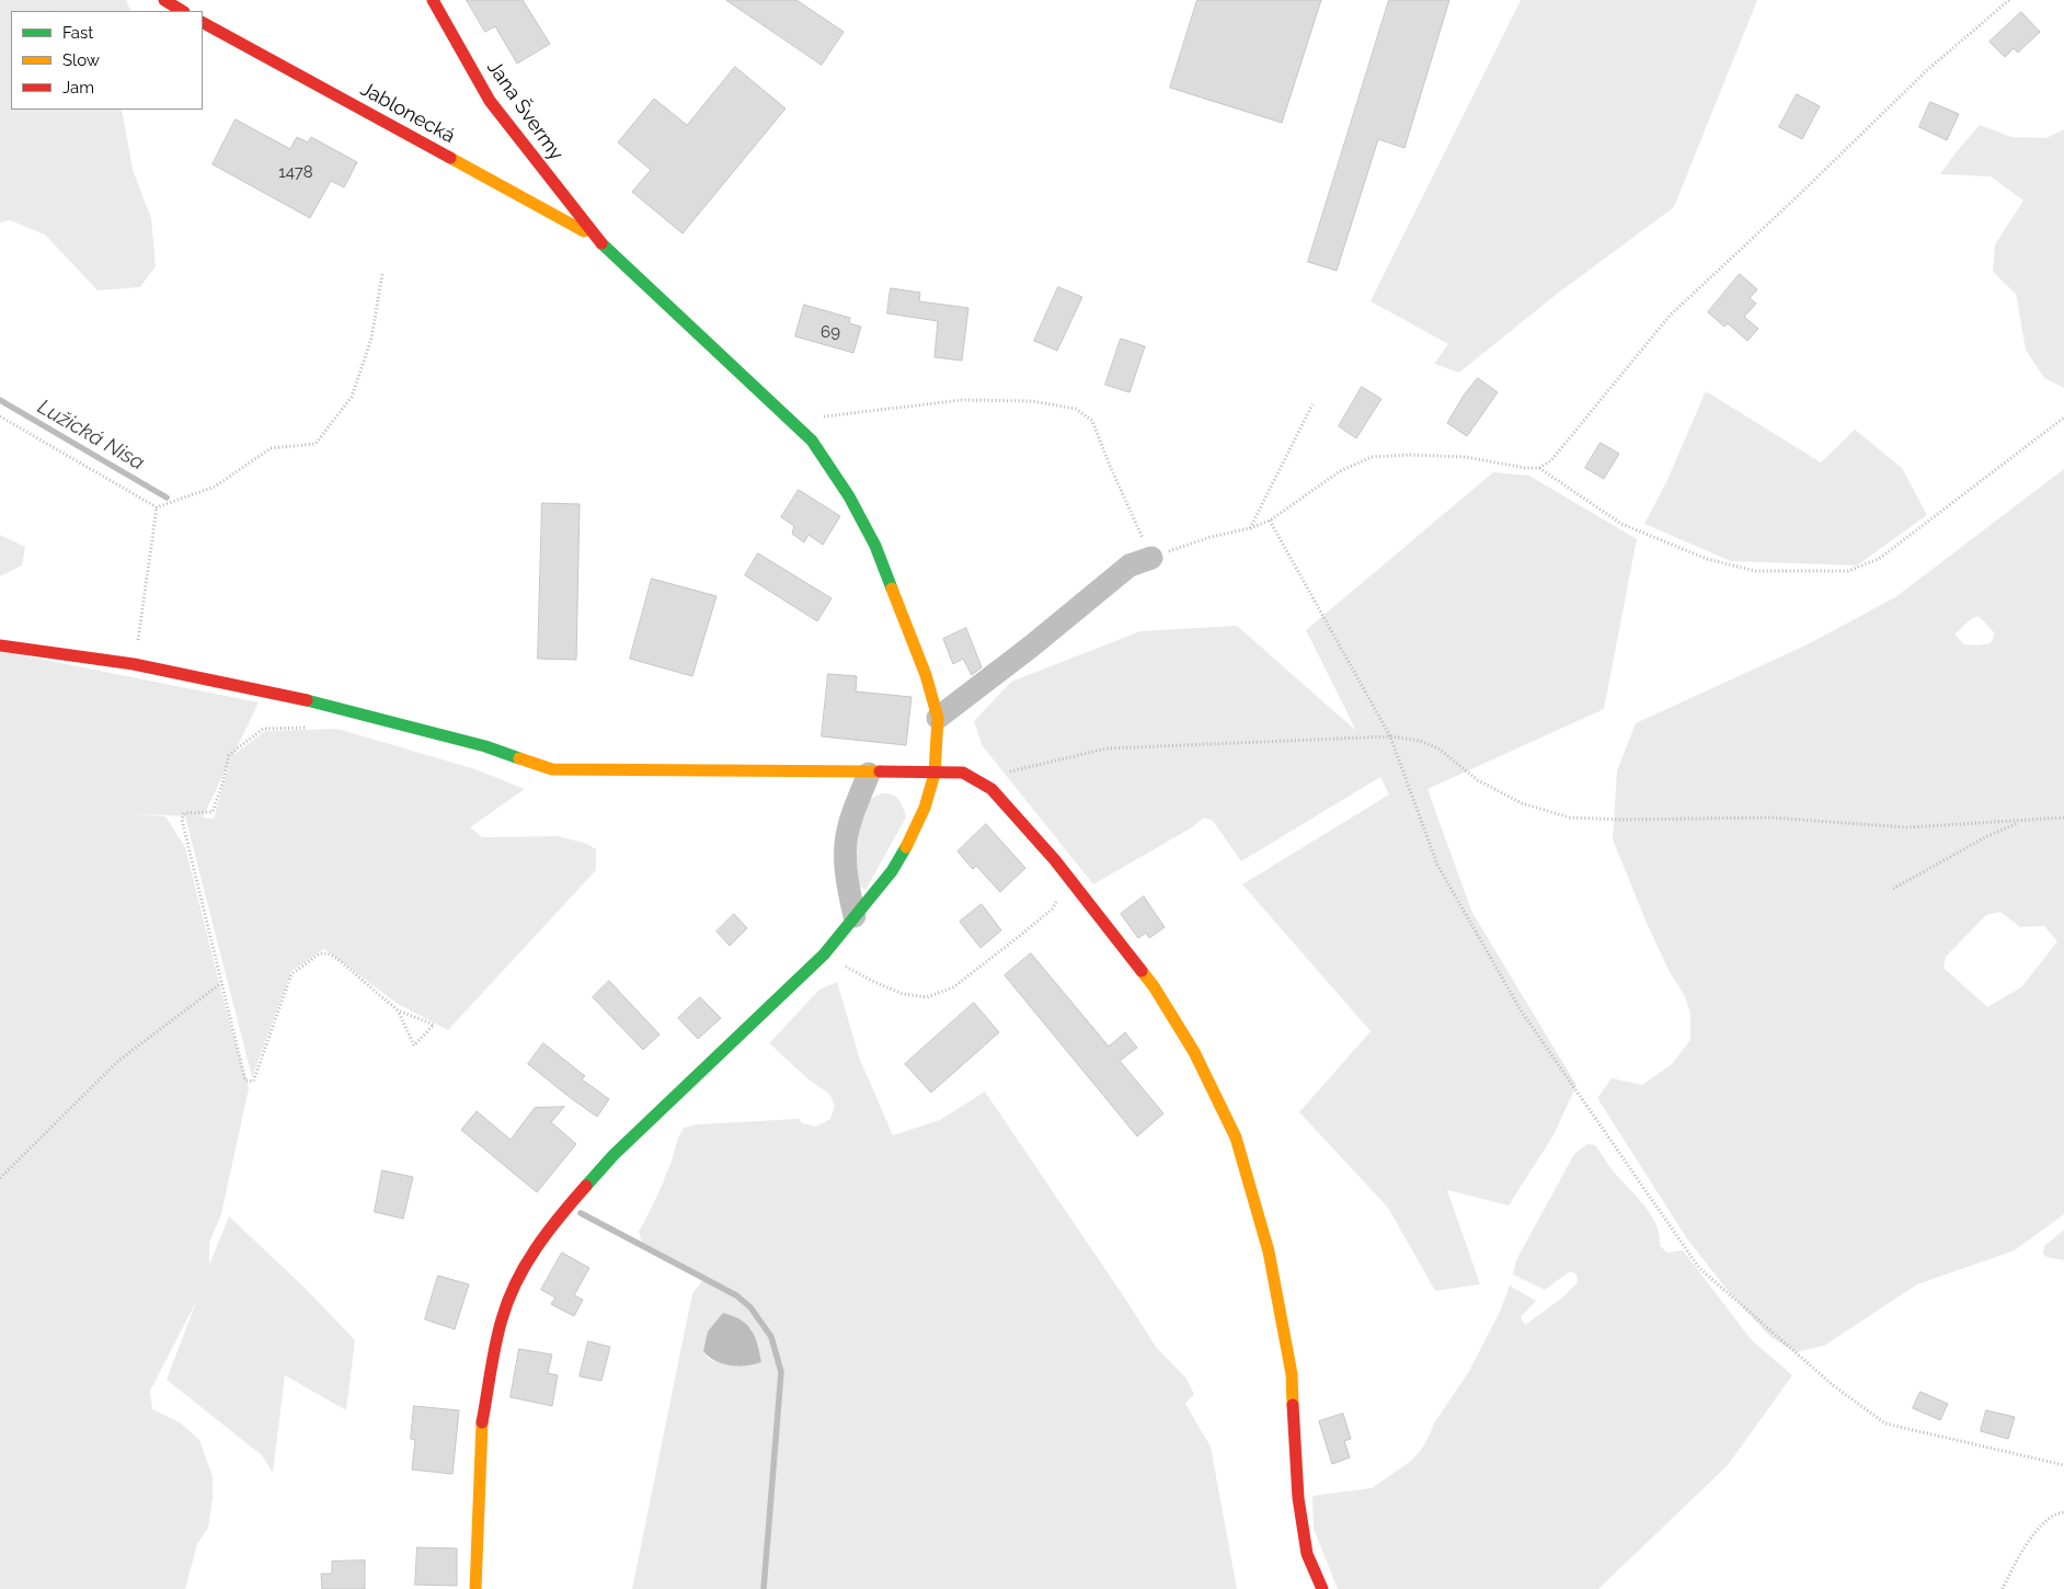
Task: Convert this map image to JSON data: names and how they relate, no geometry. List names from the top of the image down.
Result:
{
  "streets": {
    "street": ["Jana Švermy", "Jablonecká"]
  },
  "crossings": [
    ["Jana Švermy", "Jablonecká"]
  ],
  "water": ["Lužická Nisa"],
  "house_numbers": ["1478", "69"],
  "legend": ["Fast", "Slow", "Jam"]
}
